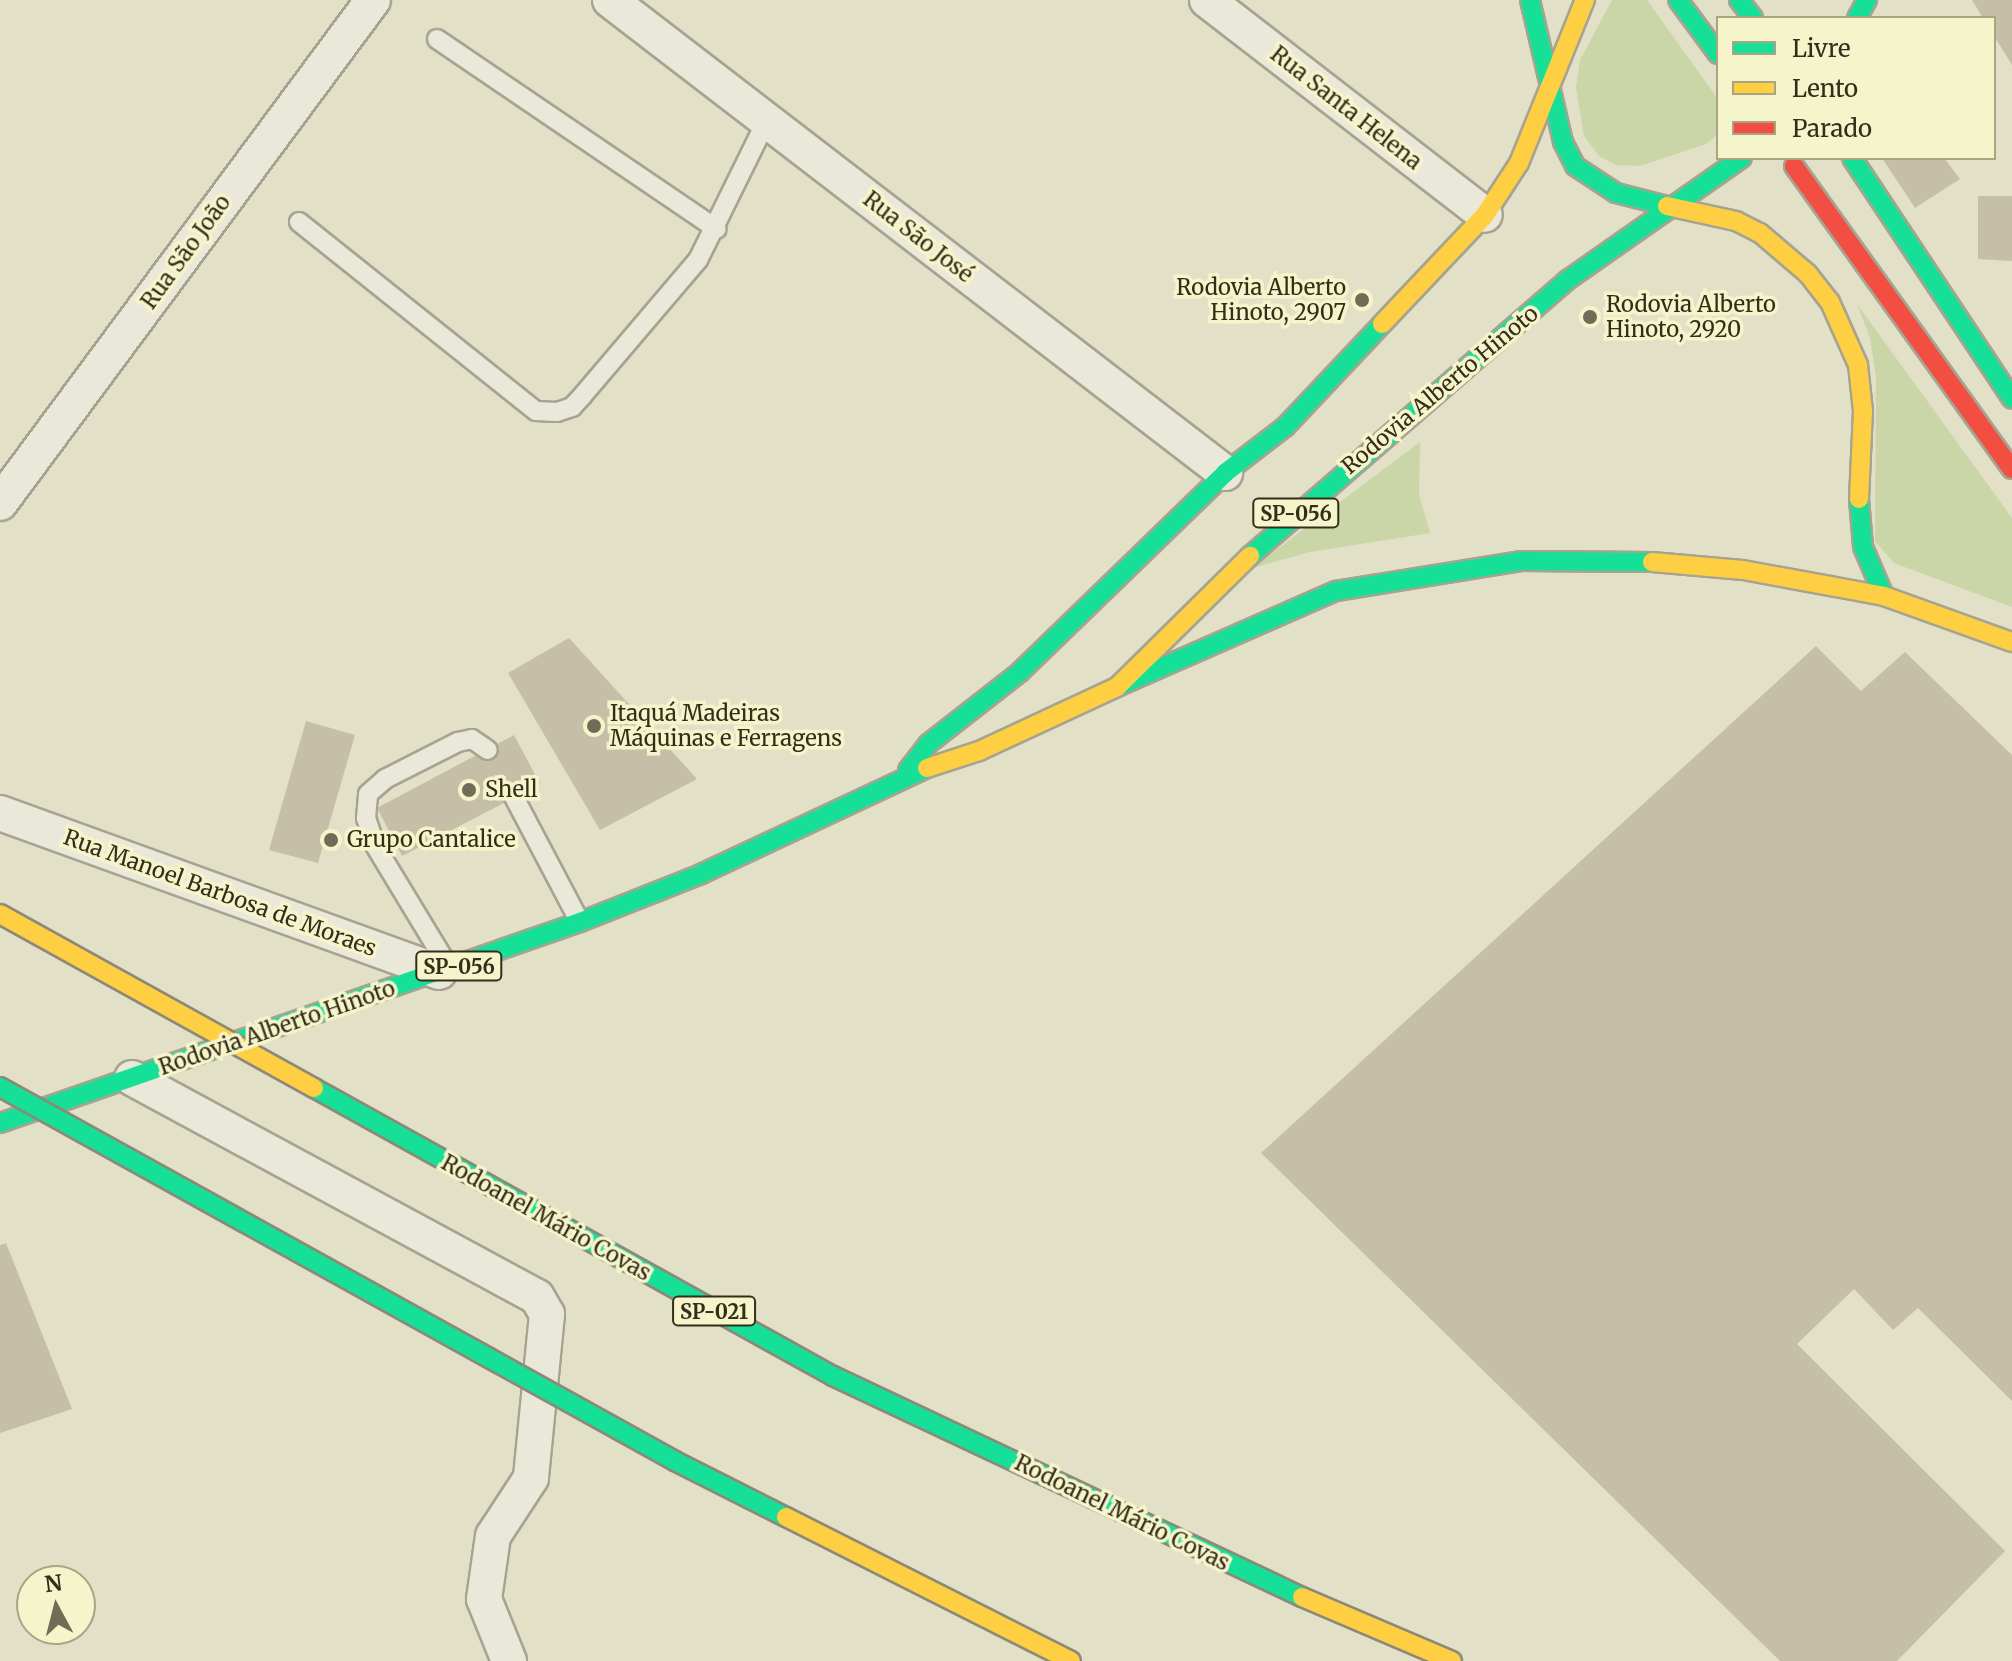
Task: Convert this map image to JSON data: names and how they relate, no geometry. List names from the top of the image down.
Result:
{
  "streets": {
    "main road": [
      "Rodovia Alberto Hinoto",
      "SP-056",
      "Rodoanel Mário Covas",
      "SP-021"
    ],
    "street": [
      "Rua Santa Helena",
      "Rua São José",
      "Rua São João",
      "Rua Manoel Barbosa de Moraes"
    ]
  },
  "crossings": [
    ["Rua Santa Helena", "Rodovia Alberto Hinoto"],
    ["Rua São José", "Rodovia Alberto Hinoto"],
    ["Rodovia Alberto Hinoto", "Rua Manoel Barbosa de Moraes"]
  ],
  "places": [
    "Rodovia Alberto Hinoto, 2907",
    "Rodovia Alberto Hinoto, 2920",
    "Itaquá Madeiras Máquinas e Ferragens",
    "Shell",
    "Grupo Cantalice"
  ],
  "legend": ["Livre", "Lento", "Parado"],
  "north": "top"
}
